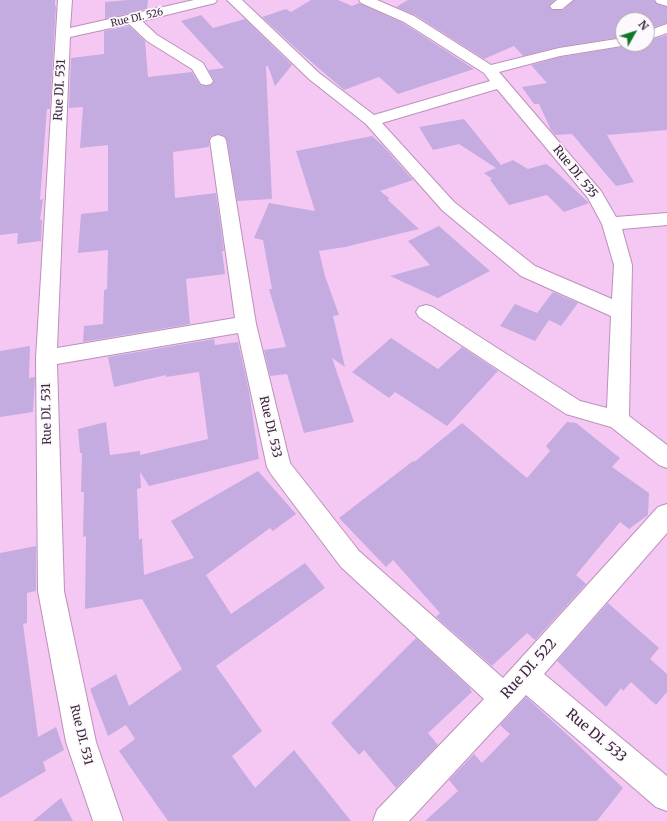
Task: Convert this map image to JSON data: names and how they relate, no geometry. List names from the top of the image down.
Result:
{
  "streets": {
    "street": [
      "Rue DI. 526",
      "Rue DI. 531",
      "Rue DI. 535",
      "Rue DI. 533",
      "Rue DI. 522"
    ]
  },
  "crossings": [
    ["Rue DI. 526", "Rue DI. 531"],
    ["Rue DI. 533", "Rue DI. 522"]
  ],
  "north": "top right"
}
